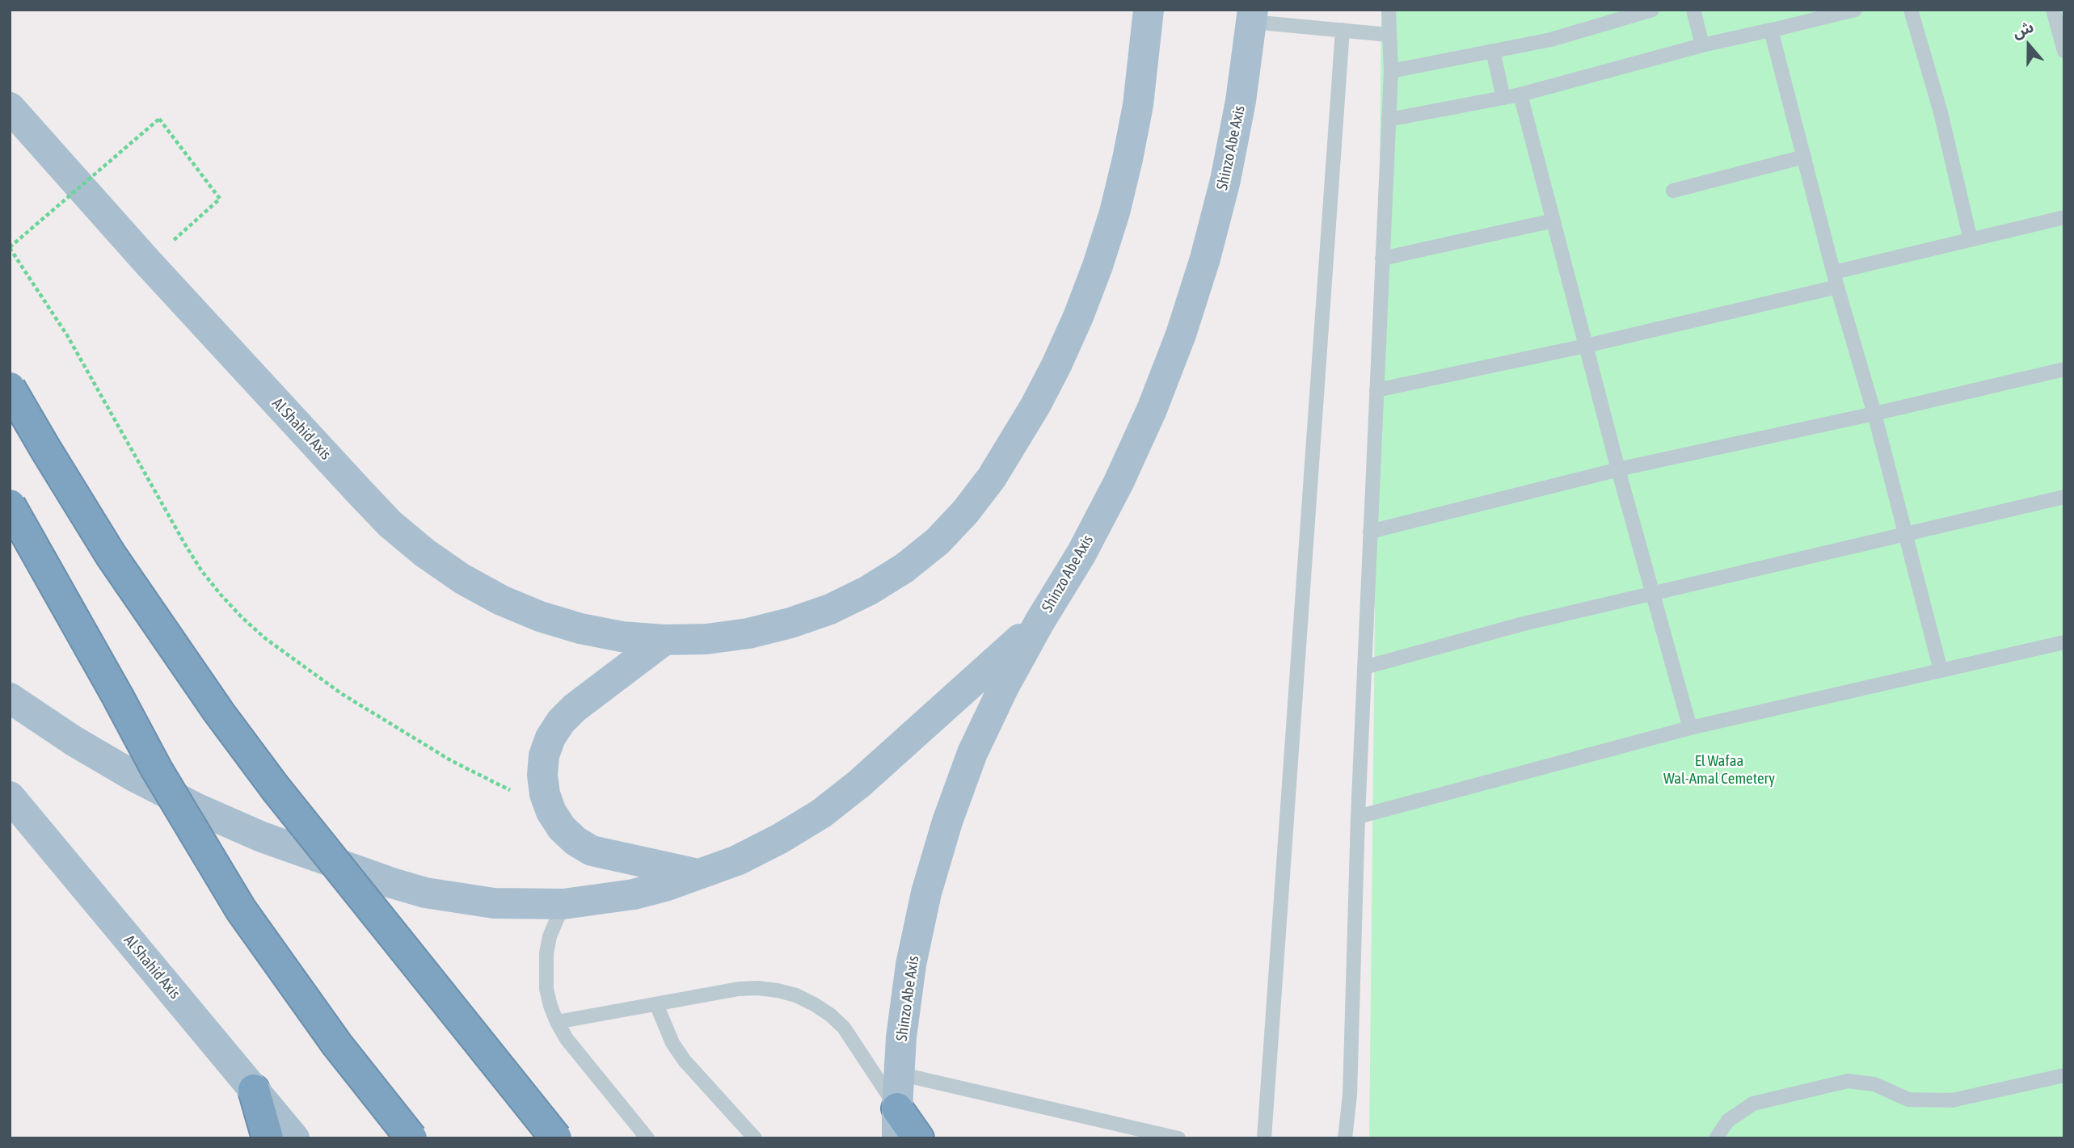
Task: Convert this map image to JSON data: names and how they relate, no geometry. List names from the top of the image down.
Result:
{
  "streets": {
    "main road": ["Shinzo Abe Axis", "Al Shahid Axis"]
  },
  "parks": ["El Wafaa Wal-Amal Cemetery"],
  "north": "top"
}
